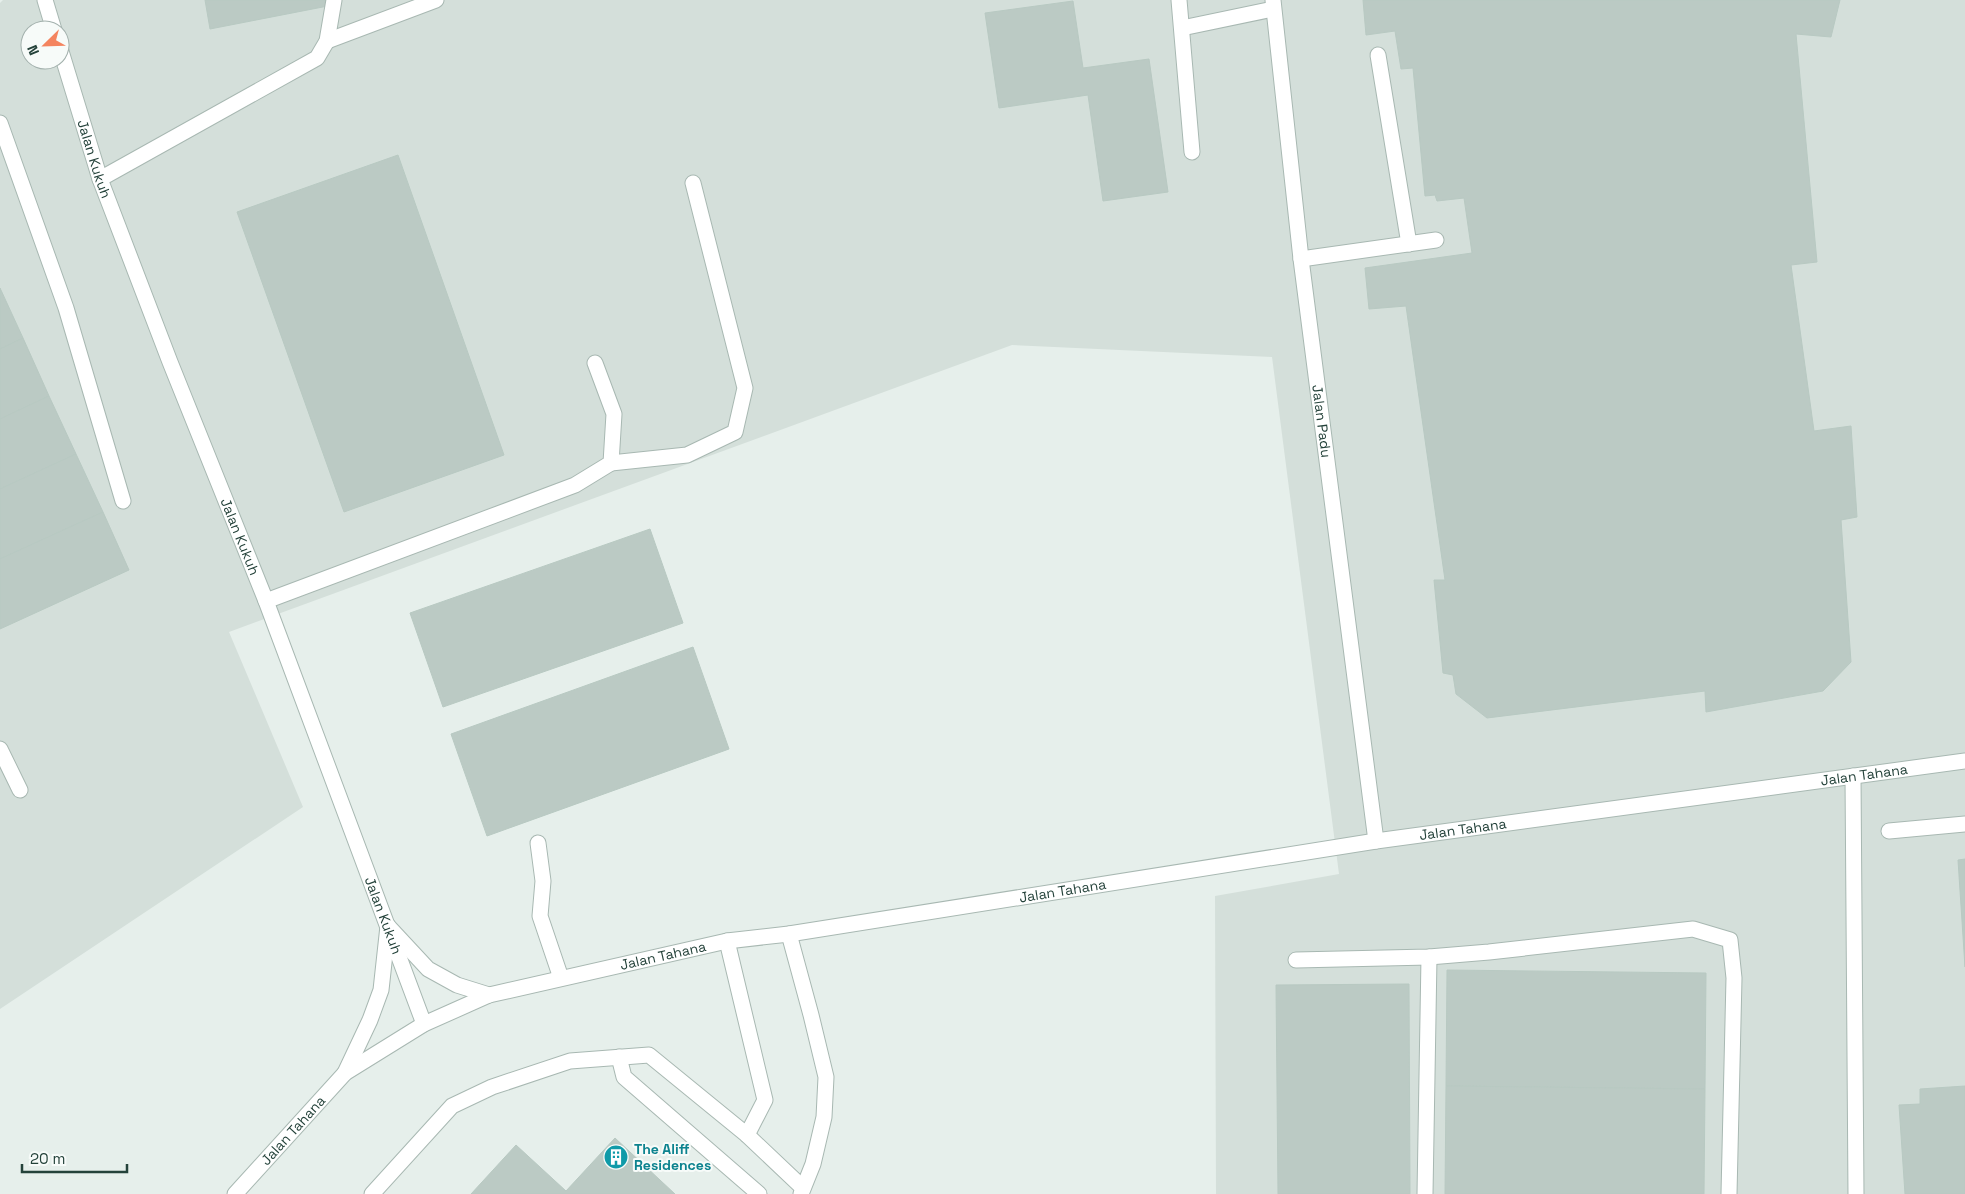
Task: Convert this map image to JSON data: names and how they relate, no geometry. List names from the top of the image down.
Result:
{
  "streets": {
    "street": ["Jalan Kukuh", "Jalan Padu", "Jalan Tahana"]
  },
  "crossings": [
    ["Jalan Kukuh", "Jalan Tahana"],
    ["Jalan Padu", "Jalan Tahana"]
  ],
  "places": {
    "building": ["The Aliff Residences"]
  },
  "scale_bar": "20 m",
  "north": "bottom left"
}
